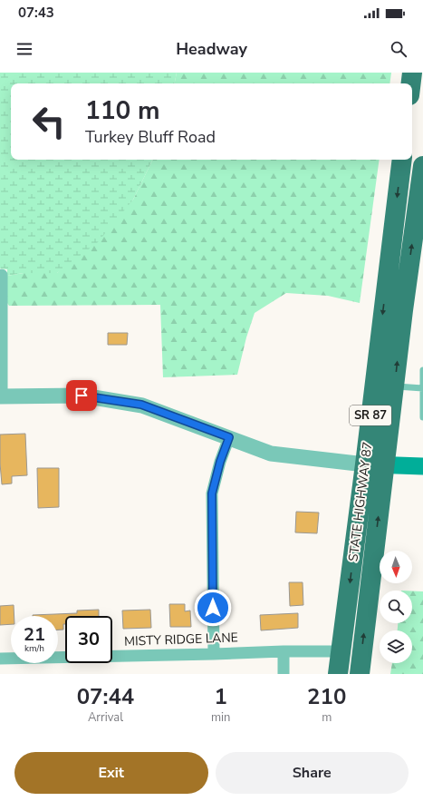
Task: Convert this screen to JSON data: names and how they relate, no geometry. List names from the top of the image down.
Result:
{
  "streets": {
    "highway": ["SR 87", "STATE HIGHWAY 87"],
    "street": ["MISTY RIDGE LANE"]
  },
  "crossings": [
    ["STATE HIGHWAY 87", "MISTY RIDGE LANE"]
  ],
  "north": "bottom",
  "page": {
    "status": "07:43",
    "header": "Headway",
    "turn": ["110 m", "Turkey Bluff Road"],
    "speed": "21 km/h",
    "limit": "30",
    "eta": [
      "07:44",
      "Arrival",
      "1",
      "min",
      "210",
      "m"
    ],
    "buttons": ["Exit", "Share"]
  }
}
